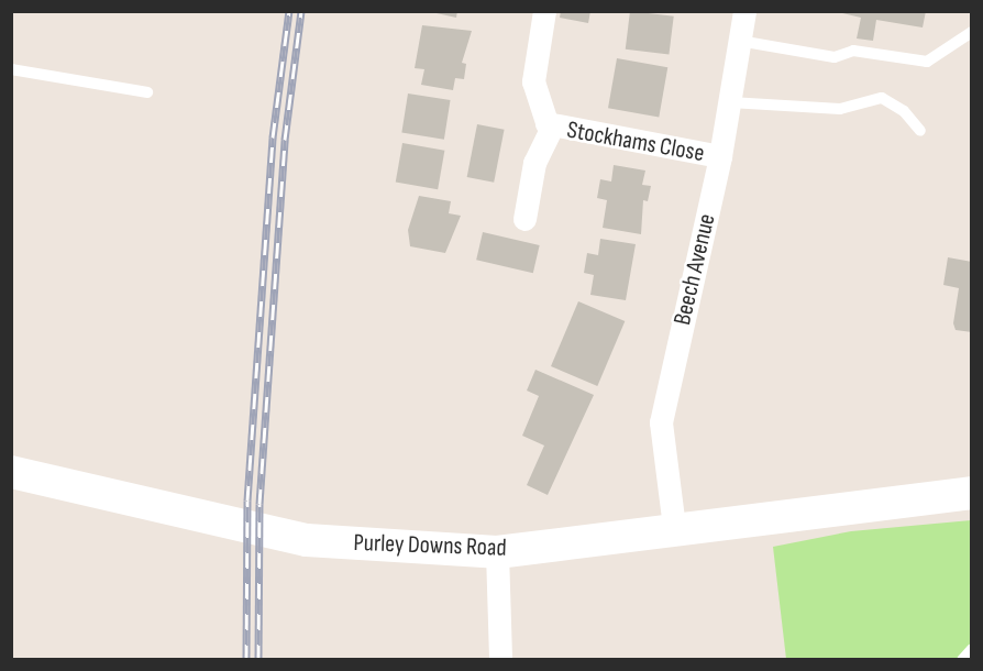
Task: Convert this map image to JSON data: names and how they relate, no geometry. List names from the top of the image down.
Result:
{
  "streets": {
    "street": ["Stockhams Close", "Beech Avenue", "Purley Downs Road"]
  },
  "crossings": [
    ["Stockhams Close", "Beech Avenue"],
    ["Beech Avenue", "Purley Downs Road"]
  ]
}
